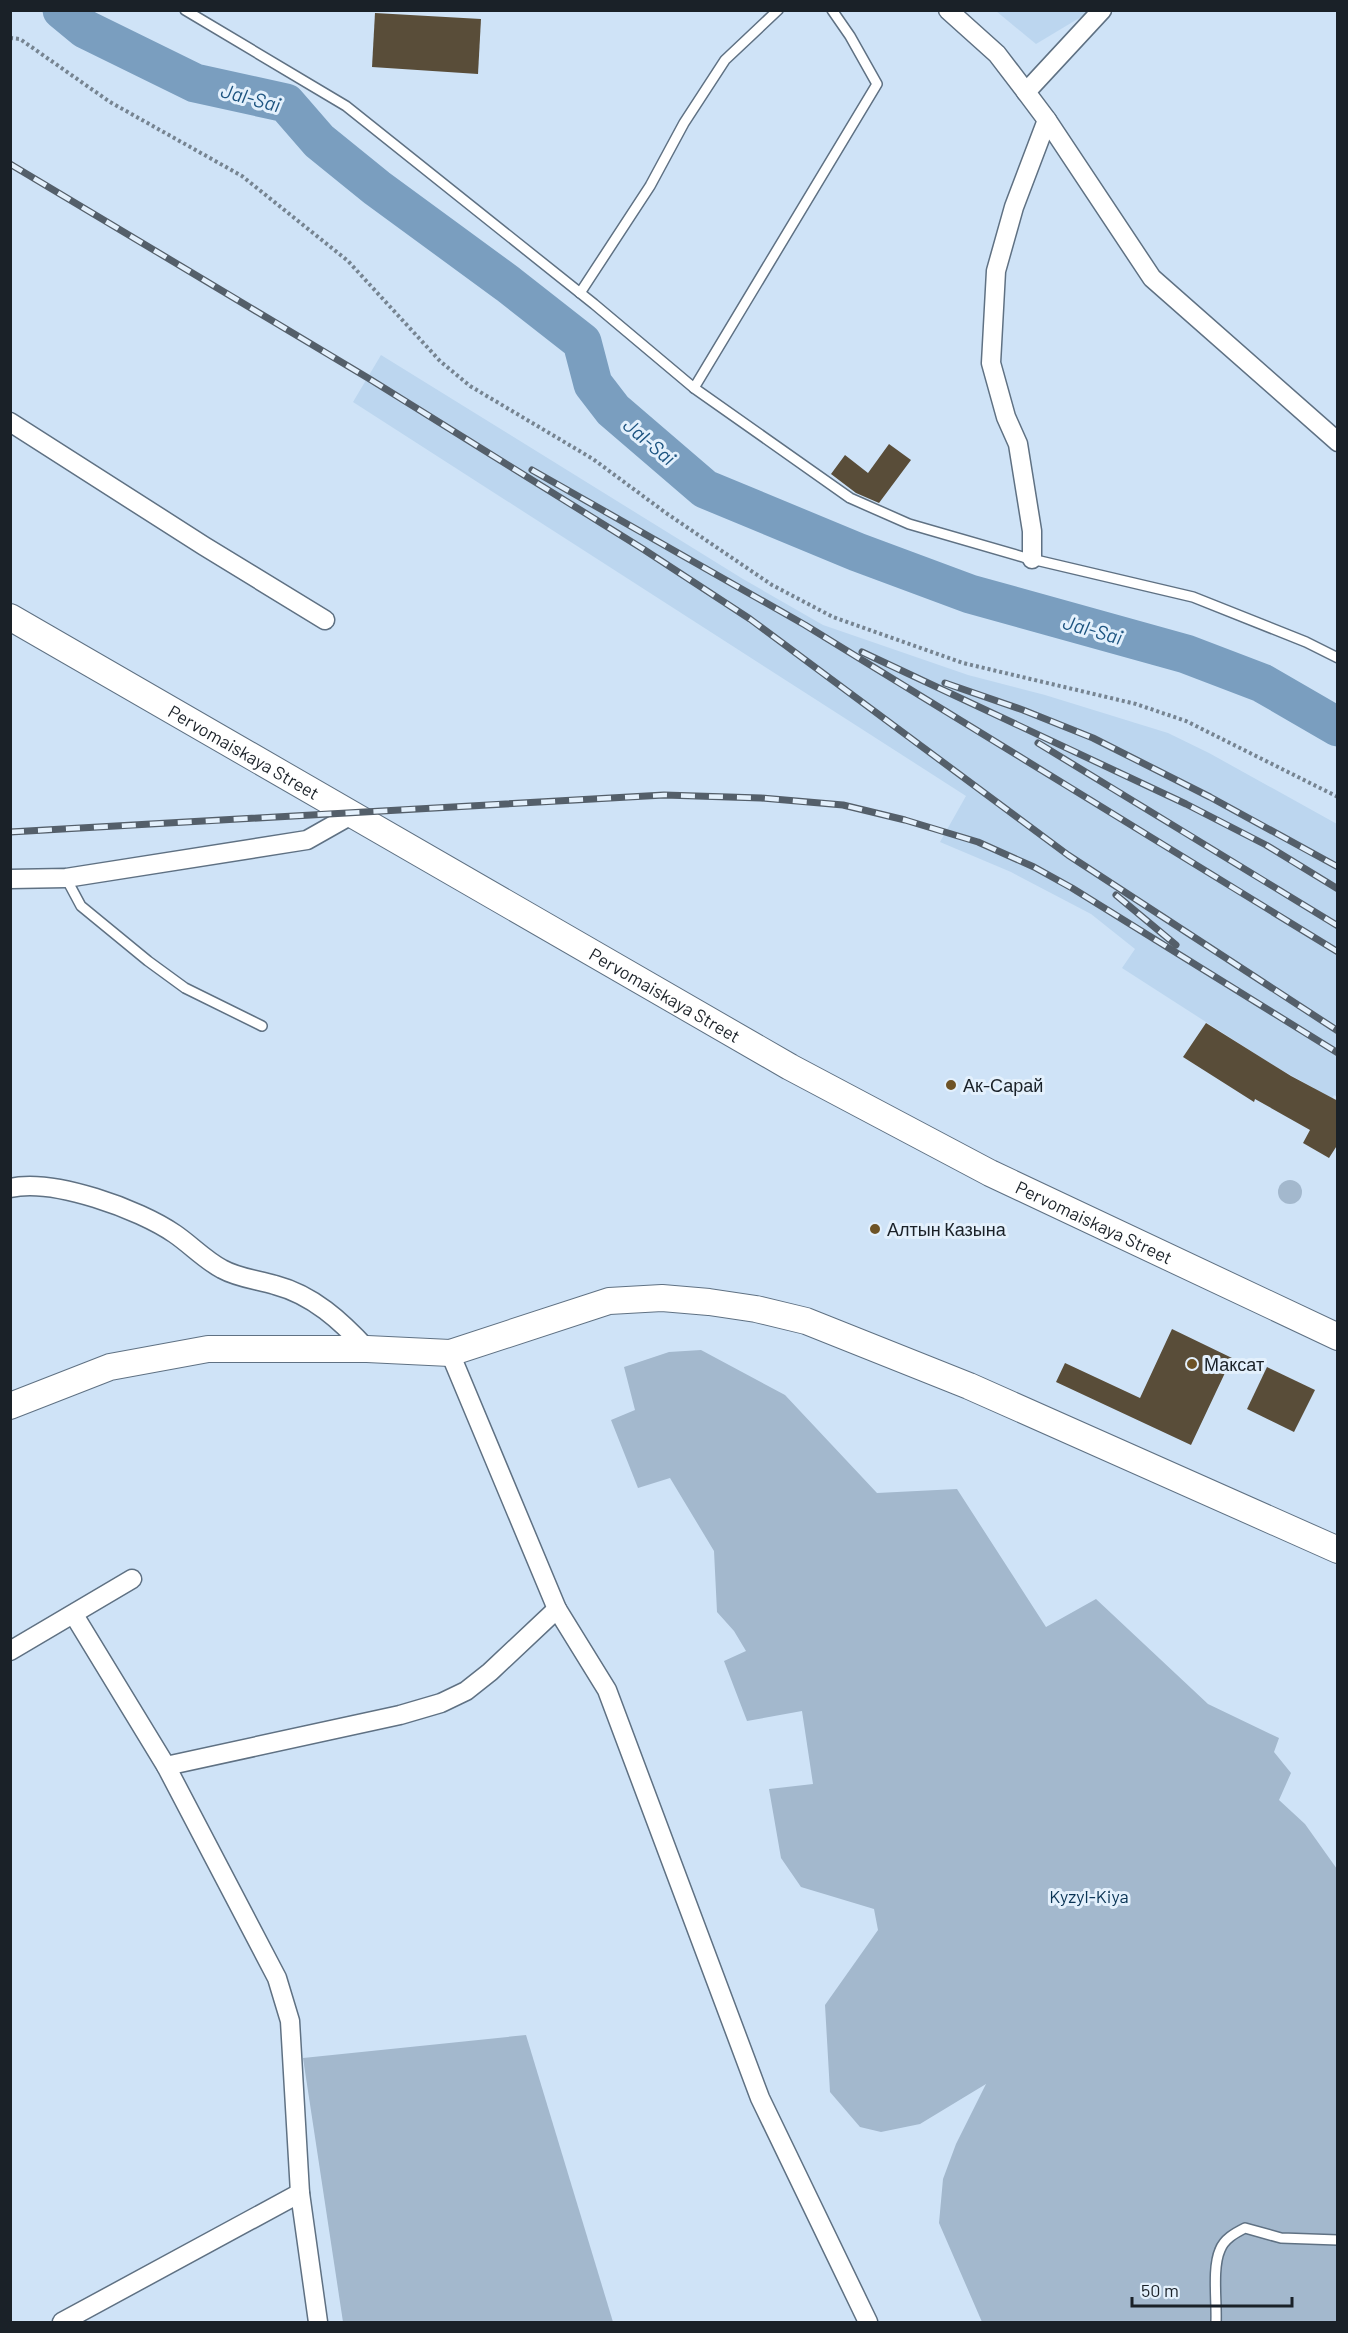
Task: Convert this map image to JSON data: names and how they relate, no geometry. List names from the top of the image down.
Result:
{
  "streets": {
    "main road": ["Pervomaiskaya Street"]
  },
  "water": ["Jal-Sai"],
  "parks": ["Kyzyl-Kiya"],
  "places": ["Ак-Сарай", "Алтын Казына", "Максат"],
  "scale_bar": "50 m"
}
